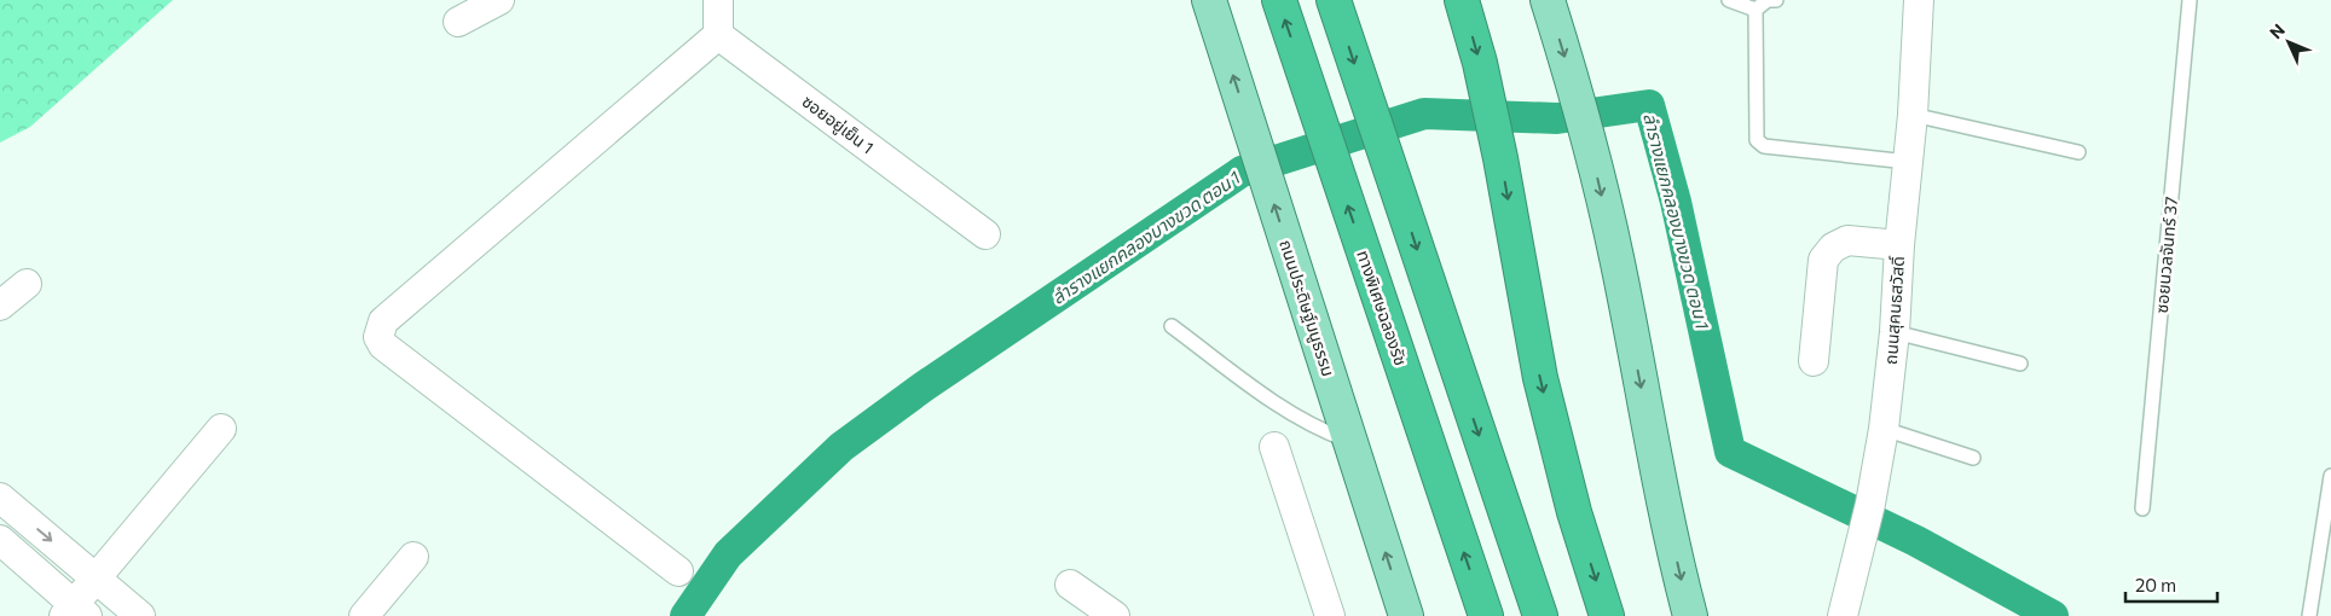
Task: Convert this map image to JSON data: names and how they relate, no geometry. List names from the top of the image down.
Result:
{
  "streets": {
    "highway": ["ทางพิเศษฉลองรัช"],
    "main road": ["ถนนประดิษฐ์มนูธรรม"],
    "street": ["ซอยอยู่เย็น 1", "ถนนสุคนธสวัสดิ์"],
    "lane": ["ซอยนวลจันทร์ 37"]
  },
  "one_way": ["ถนนประดิษฐ์มนูธรรม"],
  "water": ["ลำรางแยกคลองบางขวด ตอน 1"],
  "scale_bar": "20 m",
  "north": "top left"
}
